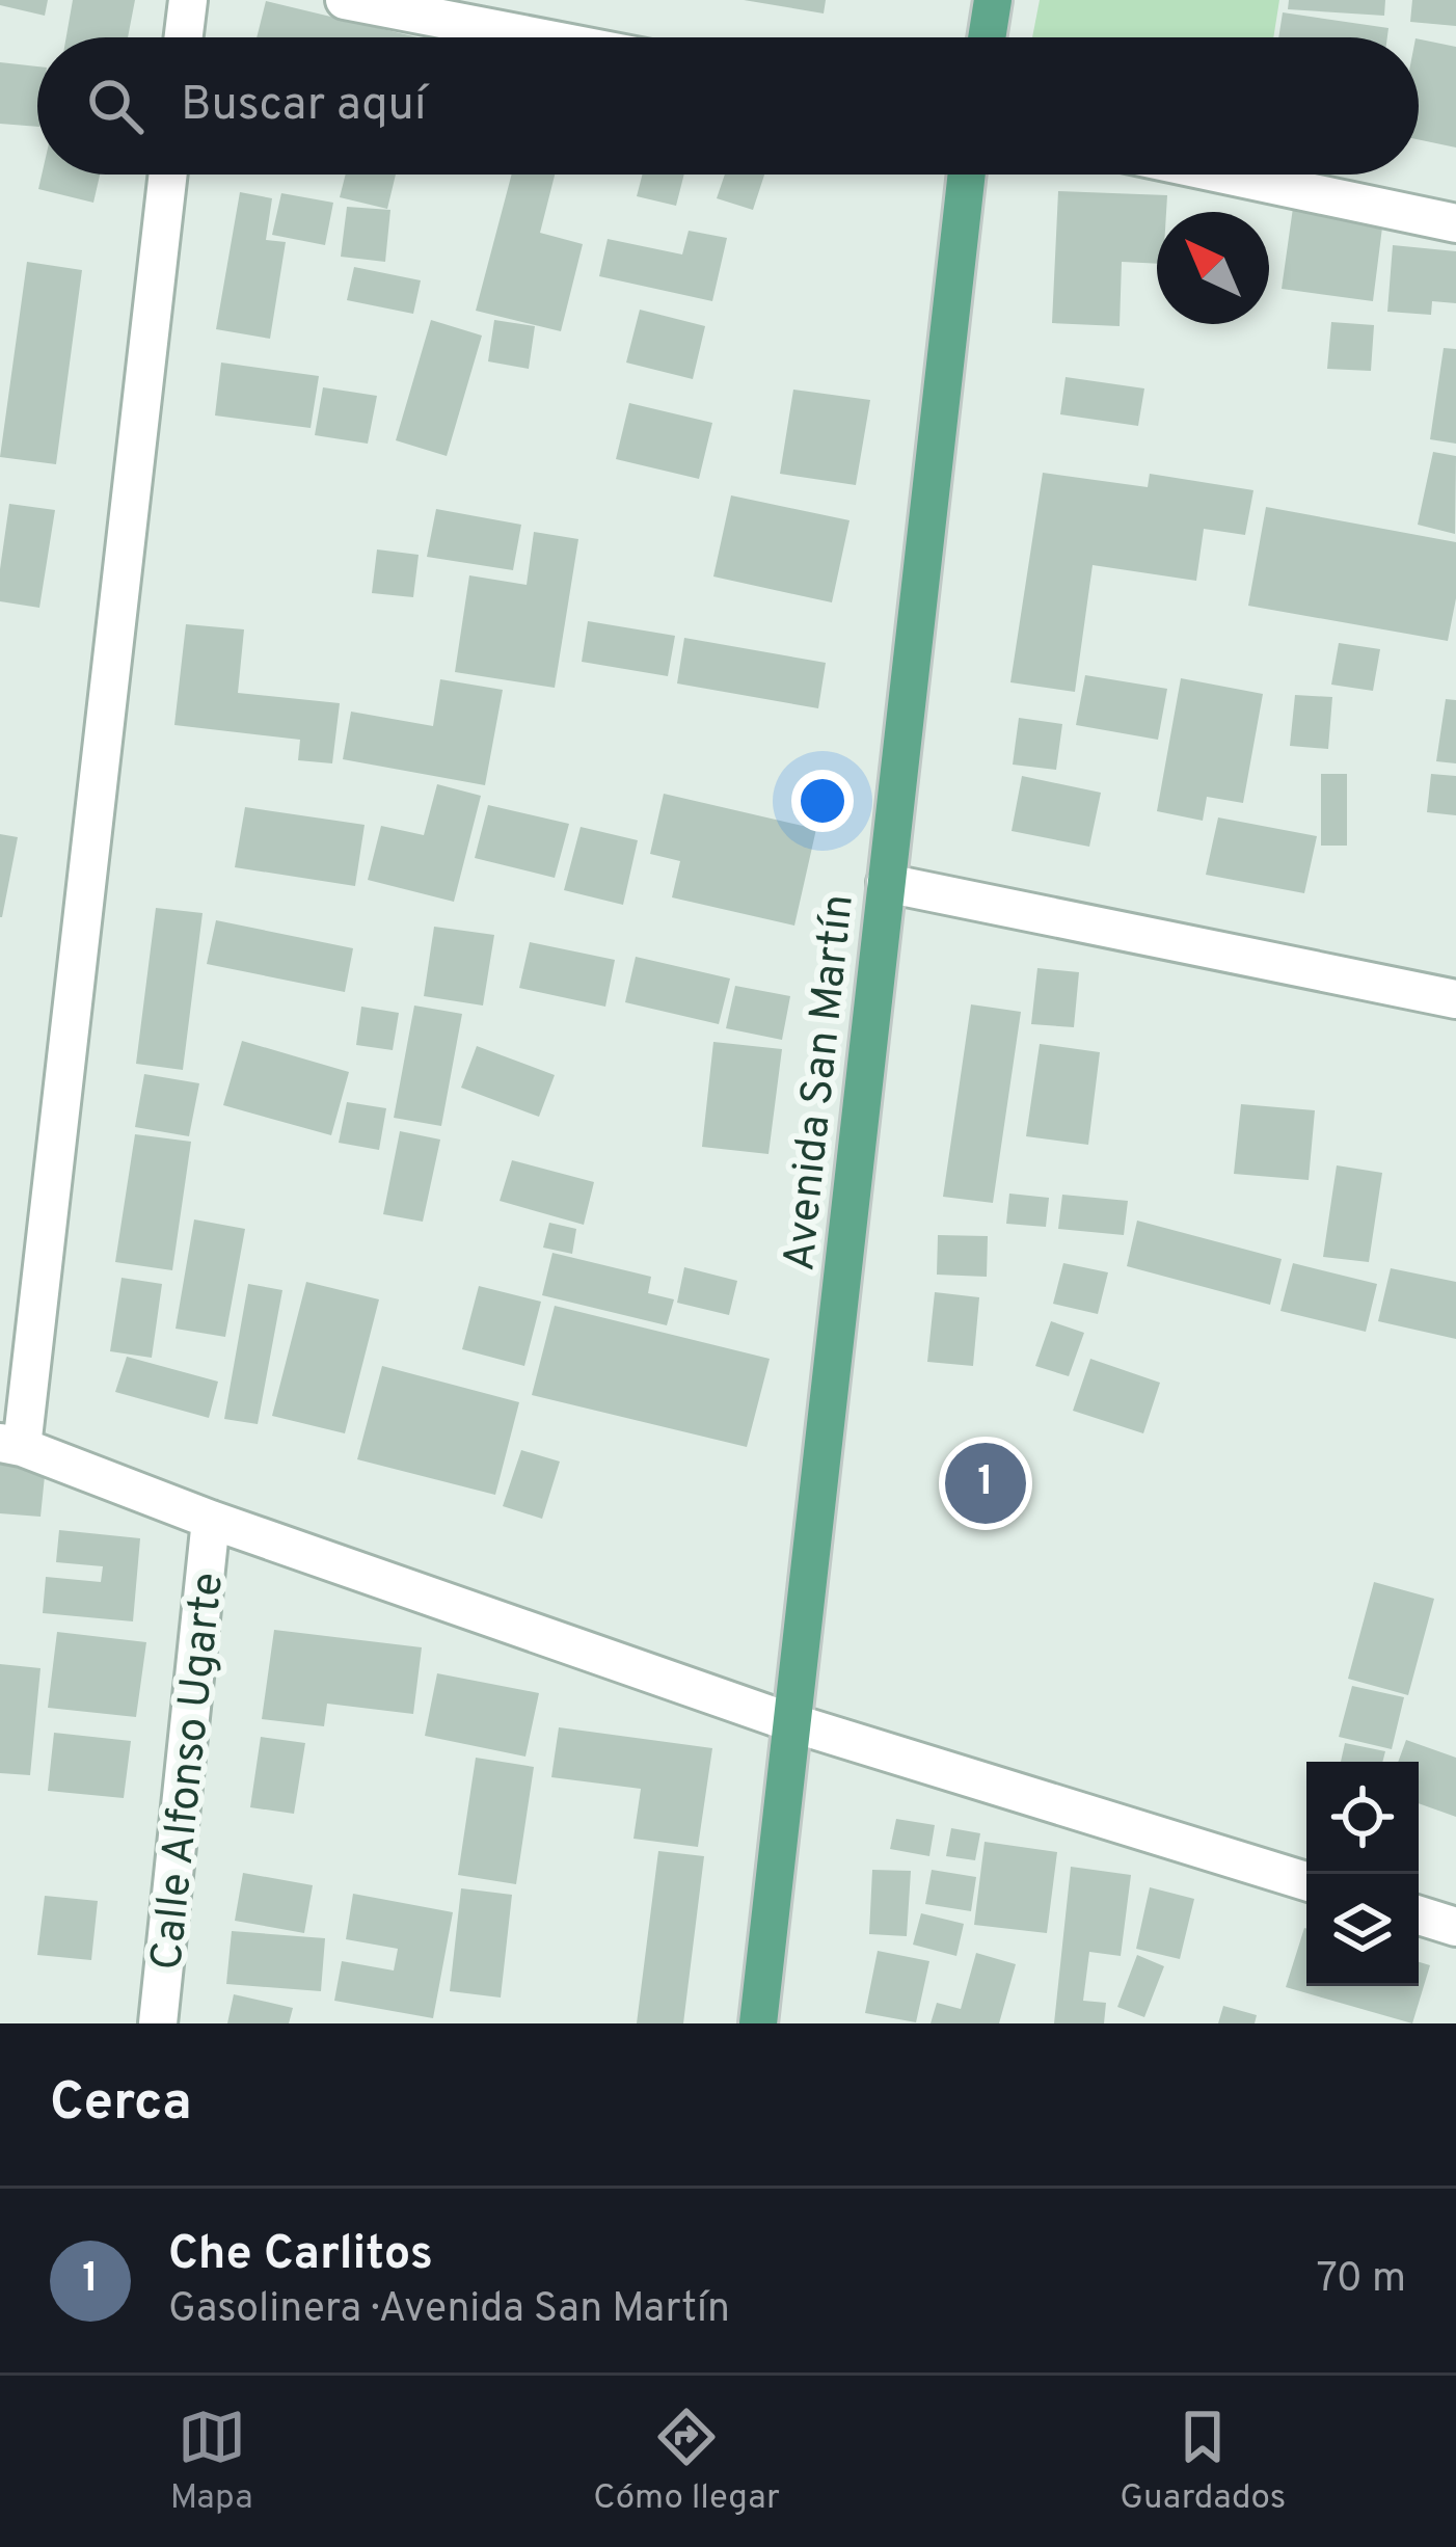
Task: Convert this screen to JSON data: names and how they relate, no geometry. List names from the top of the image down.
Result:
{
  "streets": {
    "main road": ["Avenida San Martín"],
    "street": ["Calle Alfonso Ugarte"]
  },
  "north": "top left",
  "page": {
    "search": "Buscar aquí",
    "pins": "1",
    "heading": "Cerca",
    "list": [
      {
        "mark": "1",
        "name": "Che Carlitos",
        "note": "Gasolinera · Avenida San Martín",
        "value": "70 m"
      }
    ],
    "nav": ["Mapa", "Cómo llegar", "Guardados"]
  }
}
